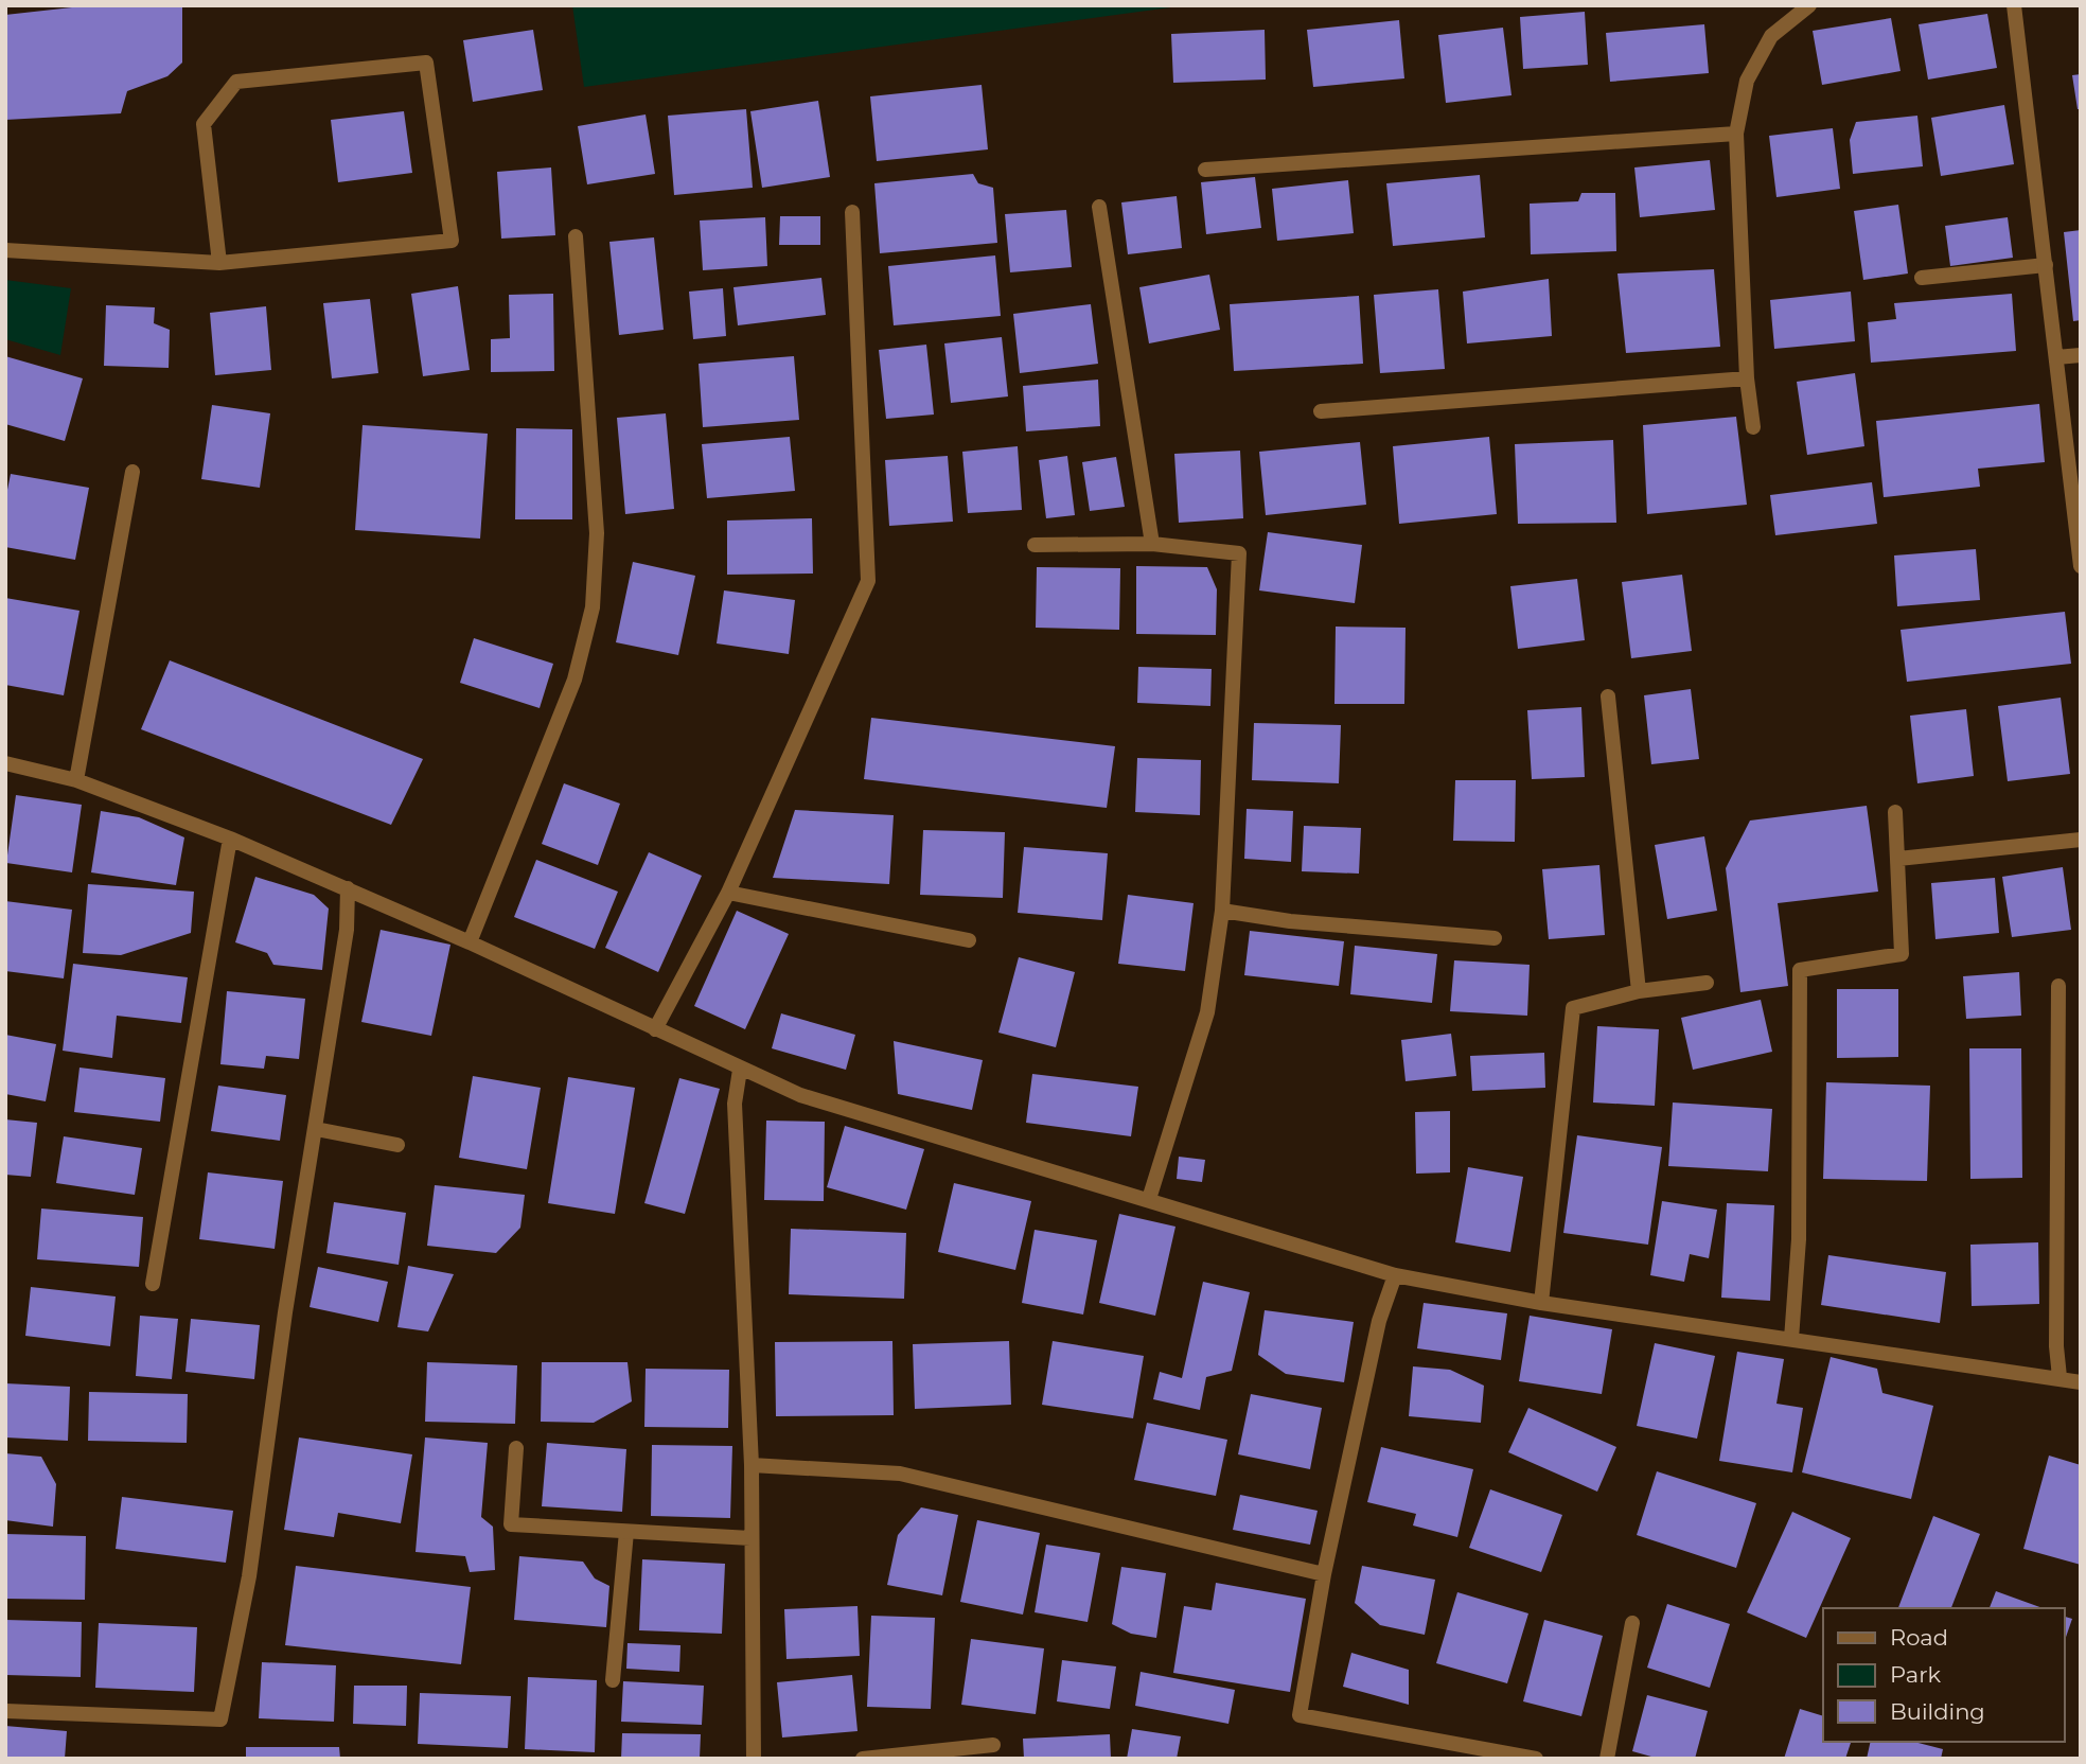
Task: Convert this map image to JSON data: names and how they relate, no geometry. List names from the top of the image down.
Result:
{
  "legend": ["Road", "Park", "Building"]
}
